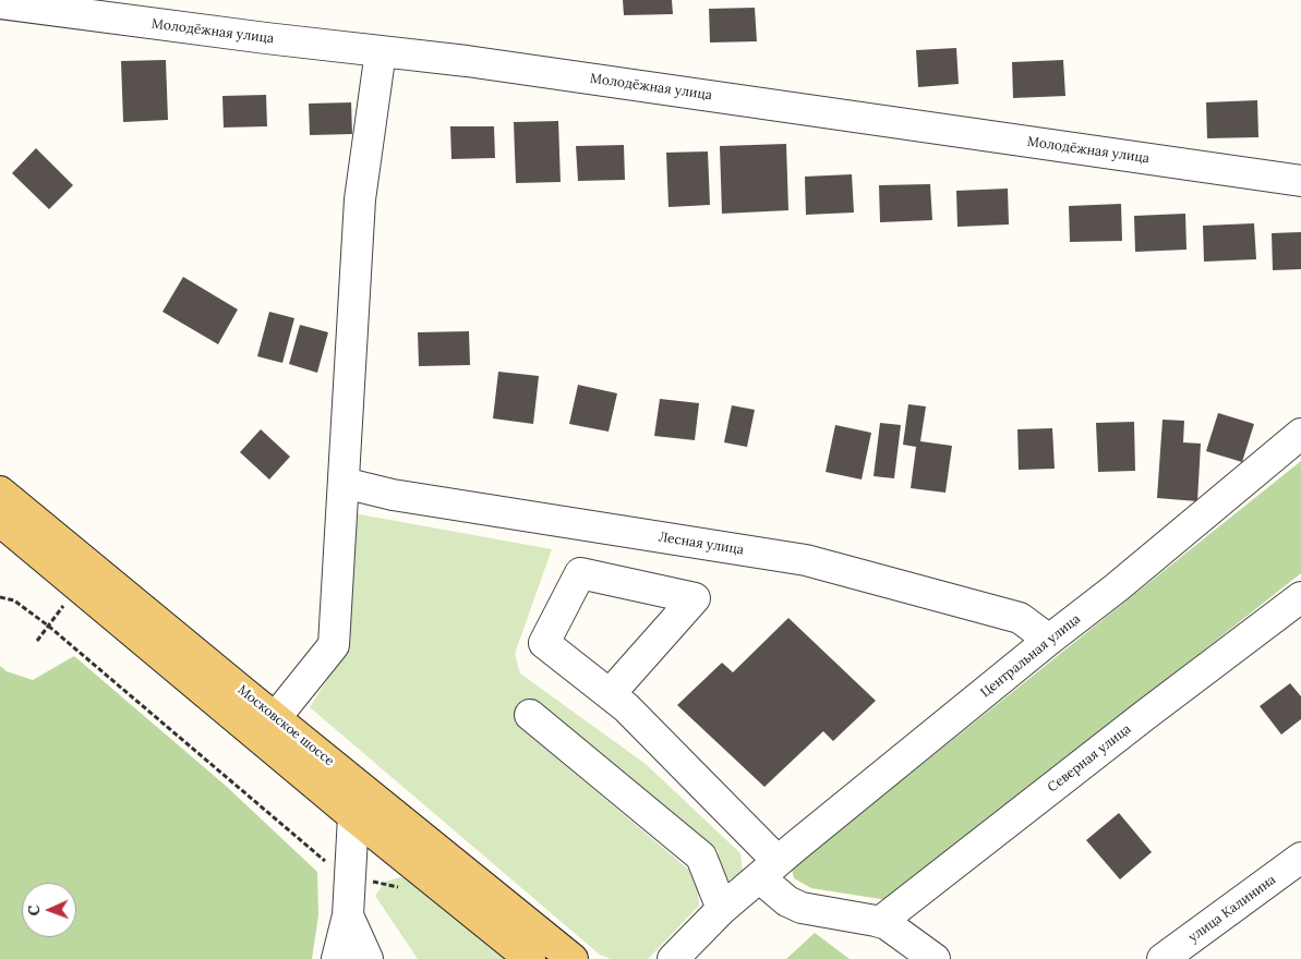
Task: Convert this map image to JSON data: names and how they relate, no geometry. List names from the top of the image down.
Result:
{
  "streets": {
    "main road": ["Московское шоссе"],
    "street": [
      "Молодёжная улица",
      "Лесная улица",
      "Центральная улица",
      "Северная улица",
      "улица Калинина"
    ]
  },
  "crossings": [
    ["Лесная улица", "Центральная улица"]
  ],
  "north": "left"
}
